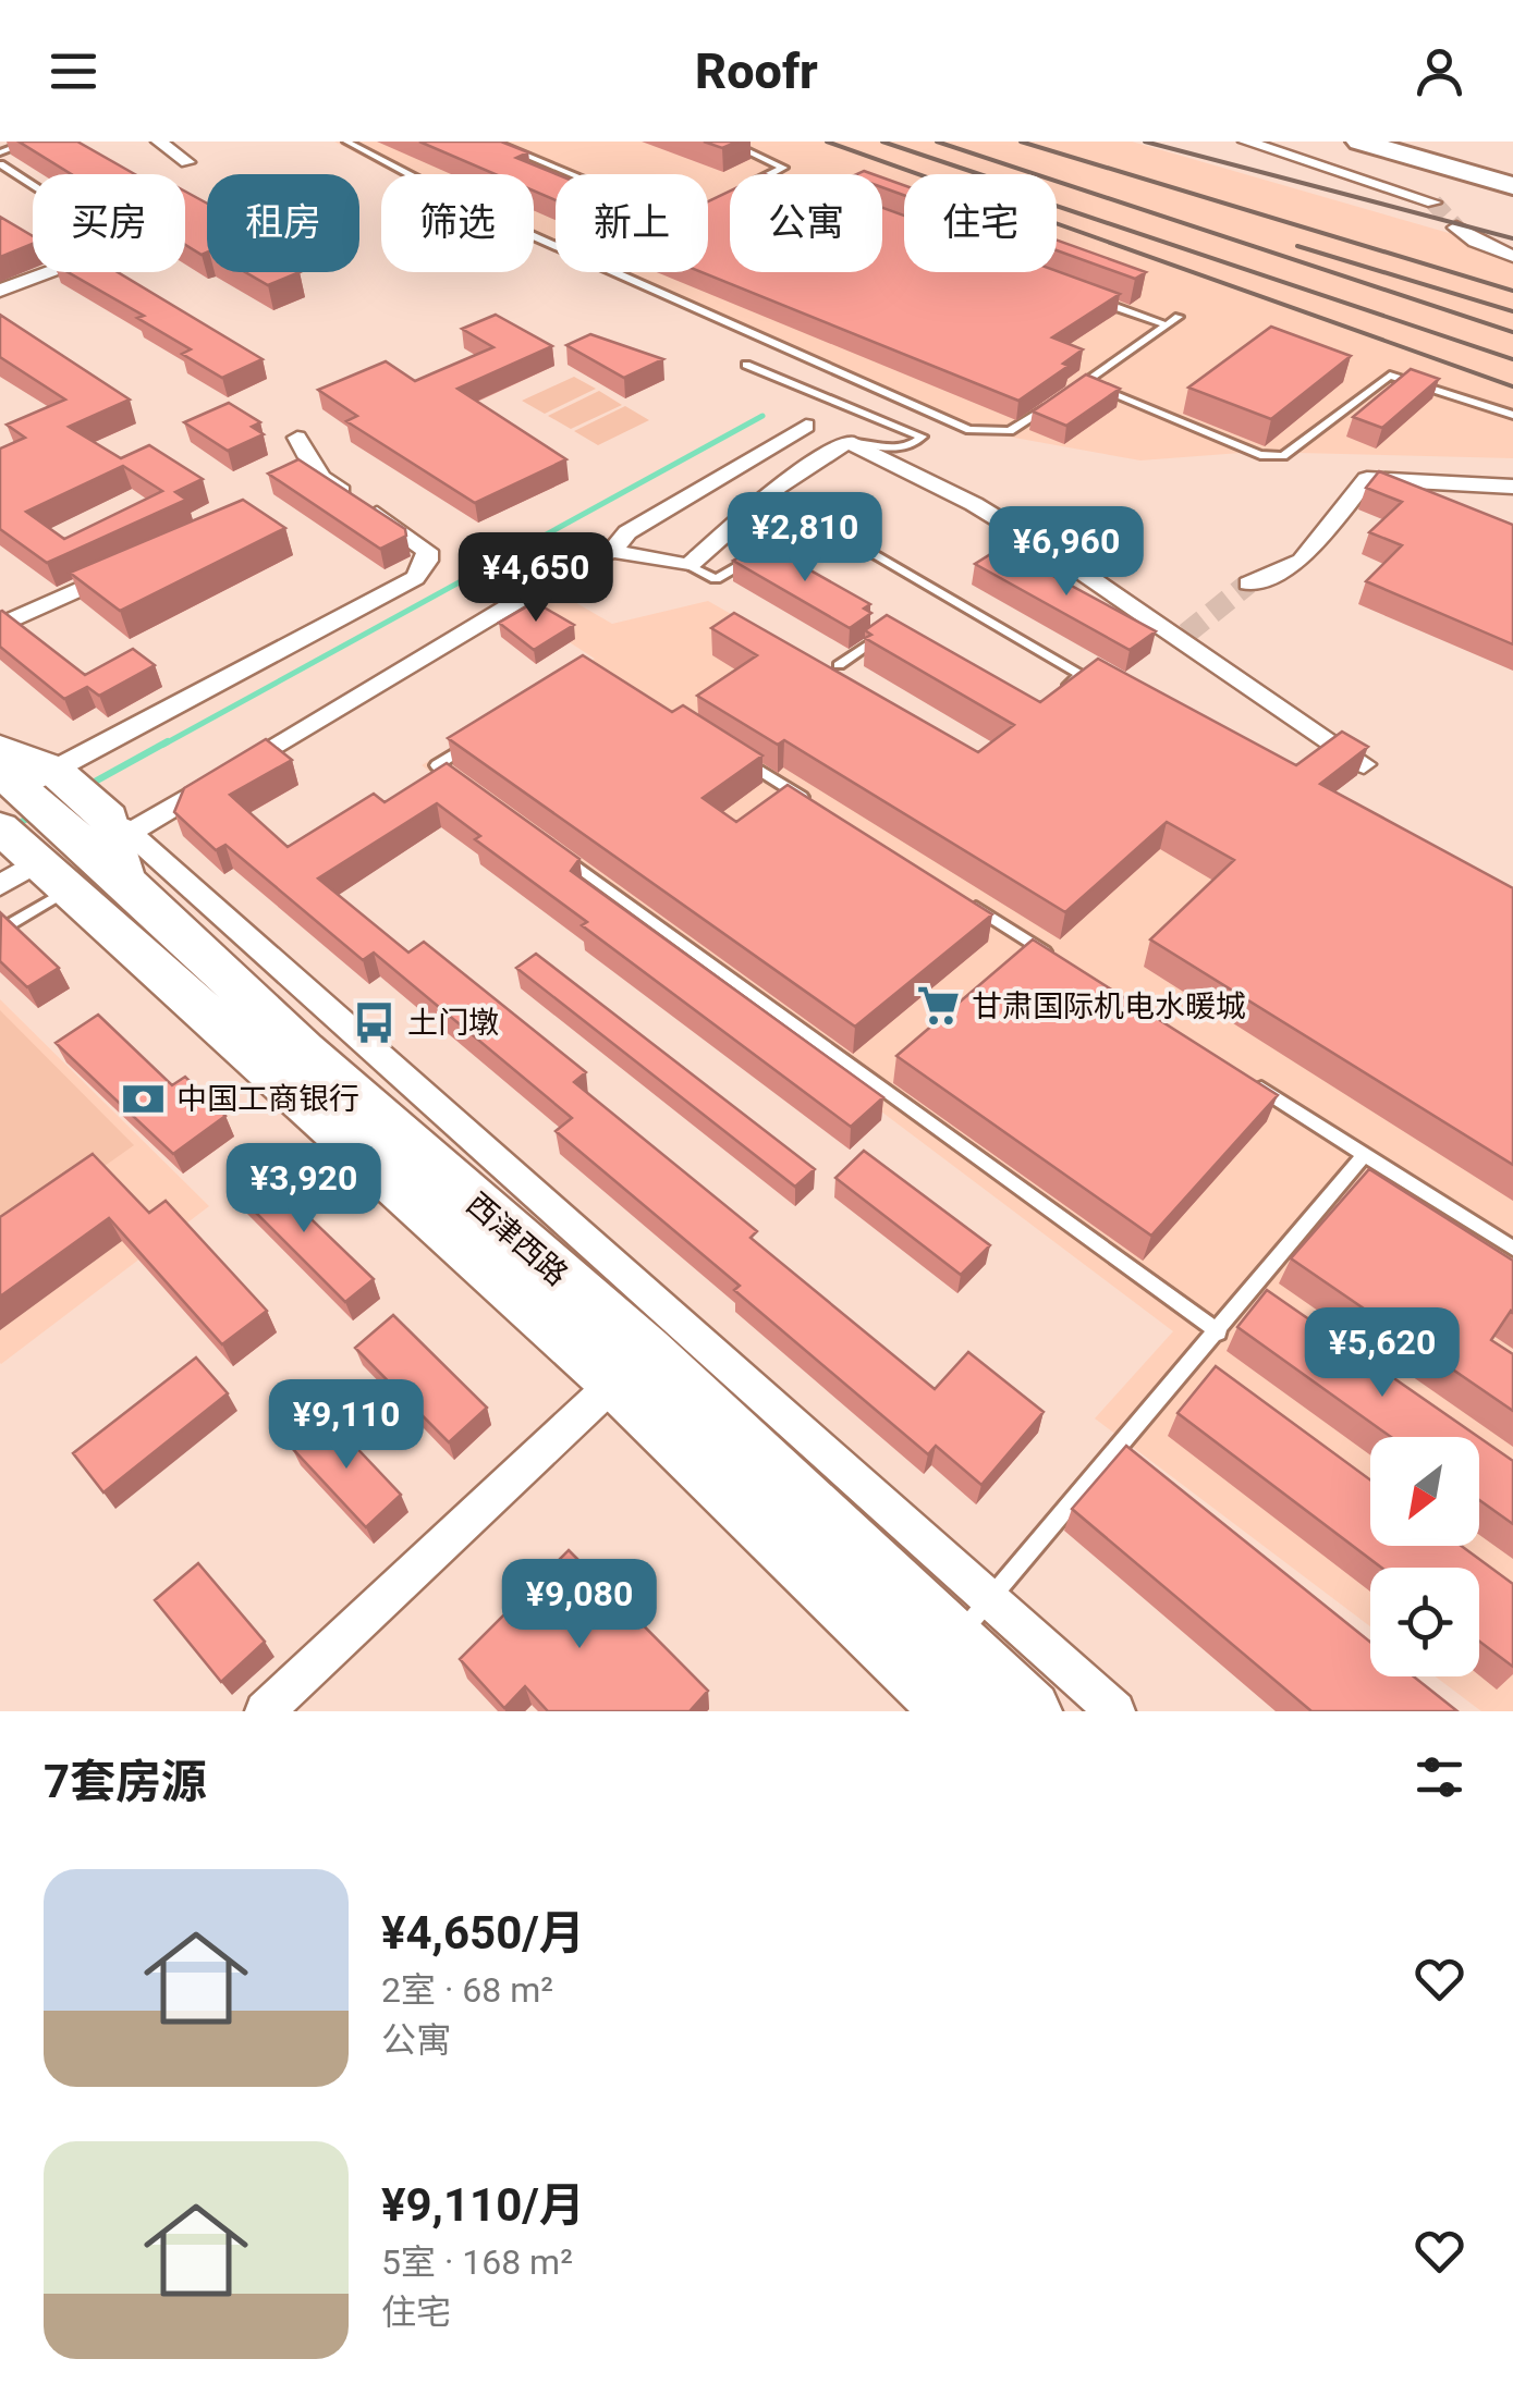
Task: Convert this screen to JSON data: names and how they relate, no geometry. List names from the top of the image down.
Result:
{
  "streets": {
    "main road": ["西津西路"]
  },
  "places": {
    "supermarket": ["甘肃国际机电水暖城"],
    "bus stop": ["土门墩"],
    "bank": ["中国工商银行"]
  },
  "north": "bottom left",
  "page": {
    "header": "Roofr",
    "chip": [
      "买房",
      "租房",
      "筛选",
      "新上",
      "公寓",
      "住宅"
    ],
    "price": [
      "¥2,810",
      "¥6,960",
      "¥4,650",
      "¥3,920",
      "¥5,620",
      "¥9,110",
      "¥9,080"
    ],
    "heading": "7套房源",
    "list": [
      {
        "name": "¥4,650/月",
        "note": "2室 · 68 m² · 公寓"
      },
      {
        "name": "¥9,110/月",
        "note": "5室 · 168 m² · 住宅"
      }
    ]
  }
}
